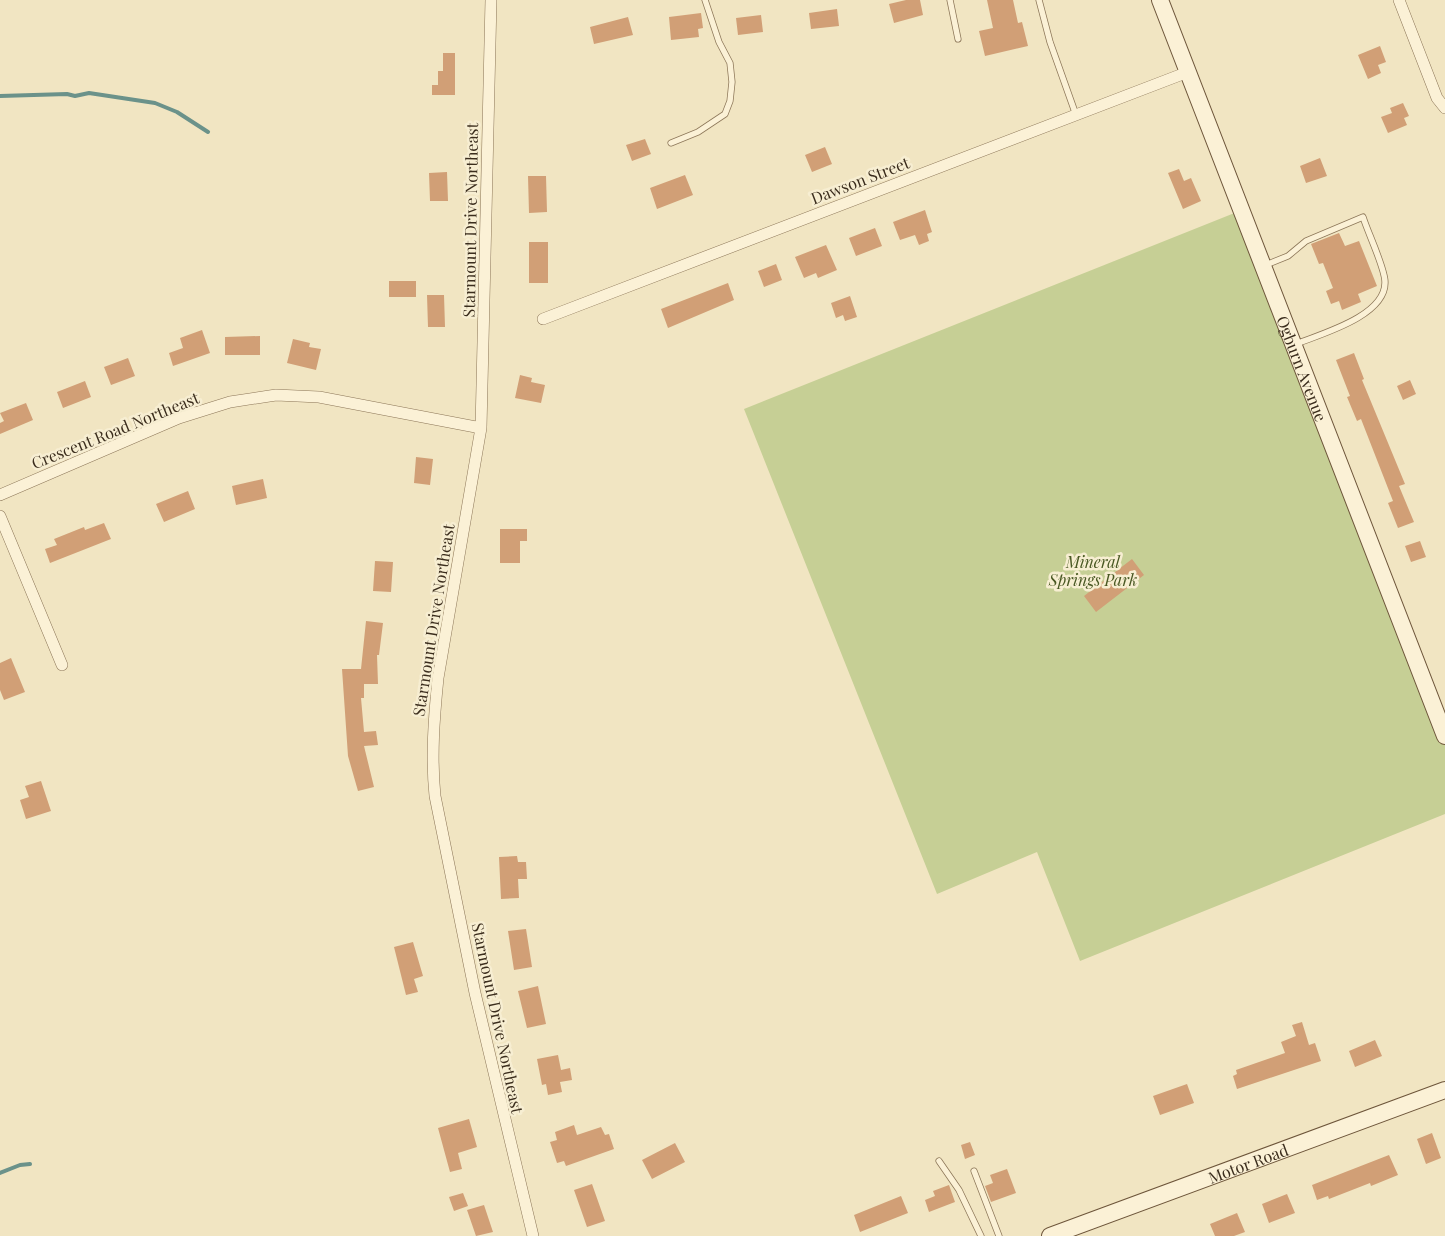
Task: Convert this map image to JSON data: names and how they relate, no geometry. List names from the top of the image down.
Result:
{
  "streets": {
    "street": [
      "Dawson Street",
      "Starmount Drive Northeast",
      "Ogburn Avenue",
      "Crescent Road Northeast",
      "Motor Road"
    ]
  },
  "crossings": [
    ["Dawson Street", "Ogburn Avenue"],
    ["Starmount Drive Northeast", "Crescent Road Northeast"]
  ],
  "parks": ["Mineral Springs Park"]
}
